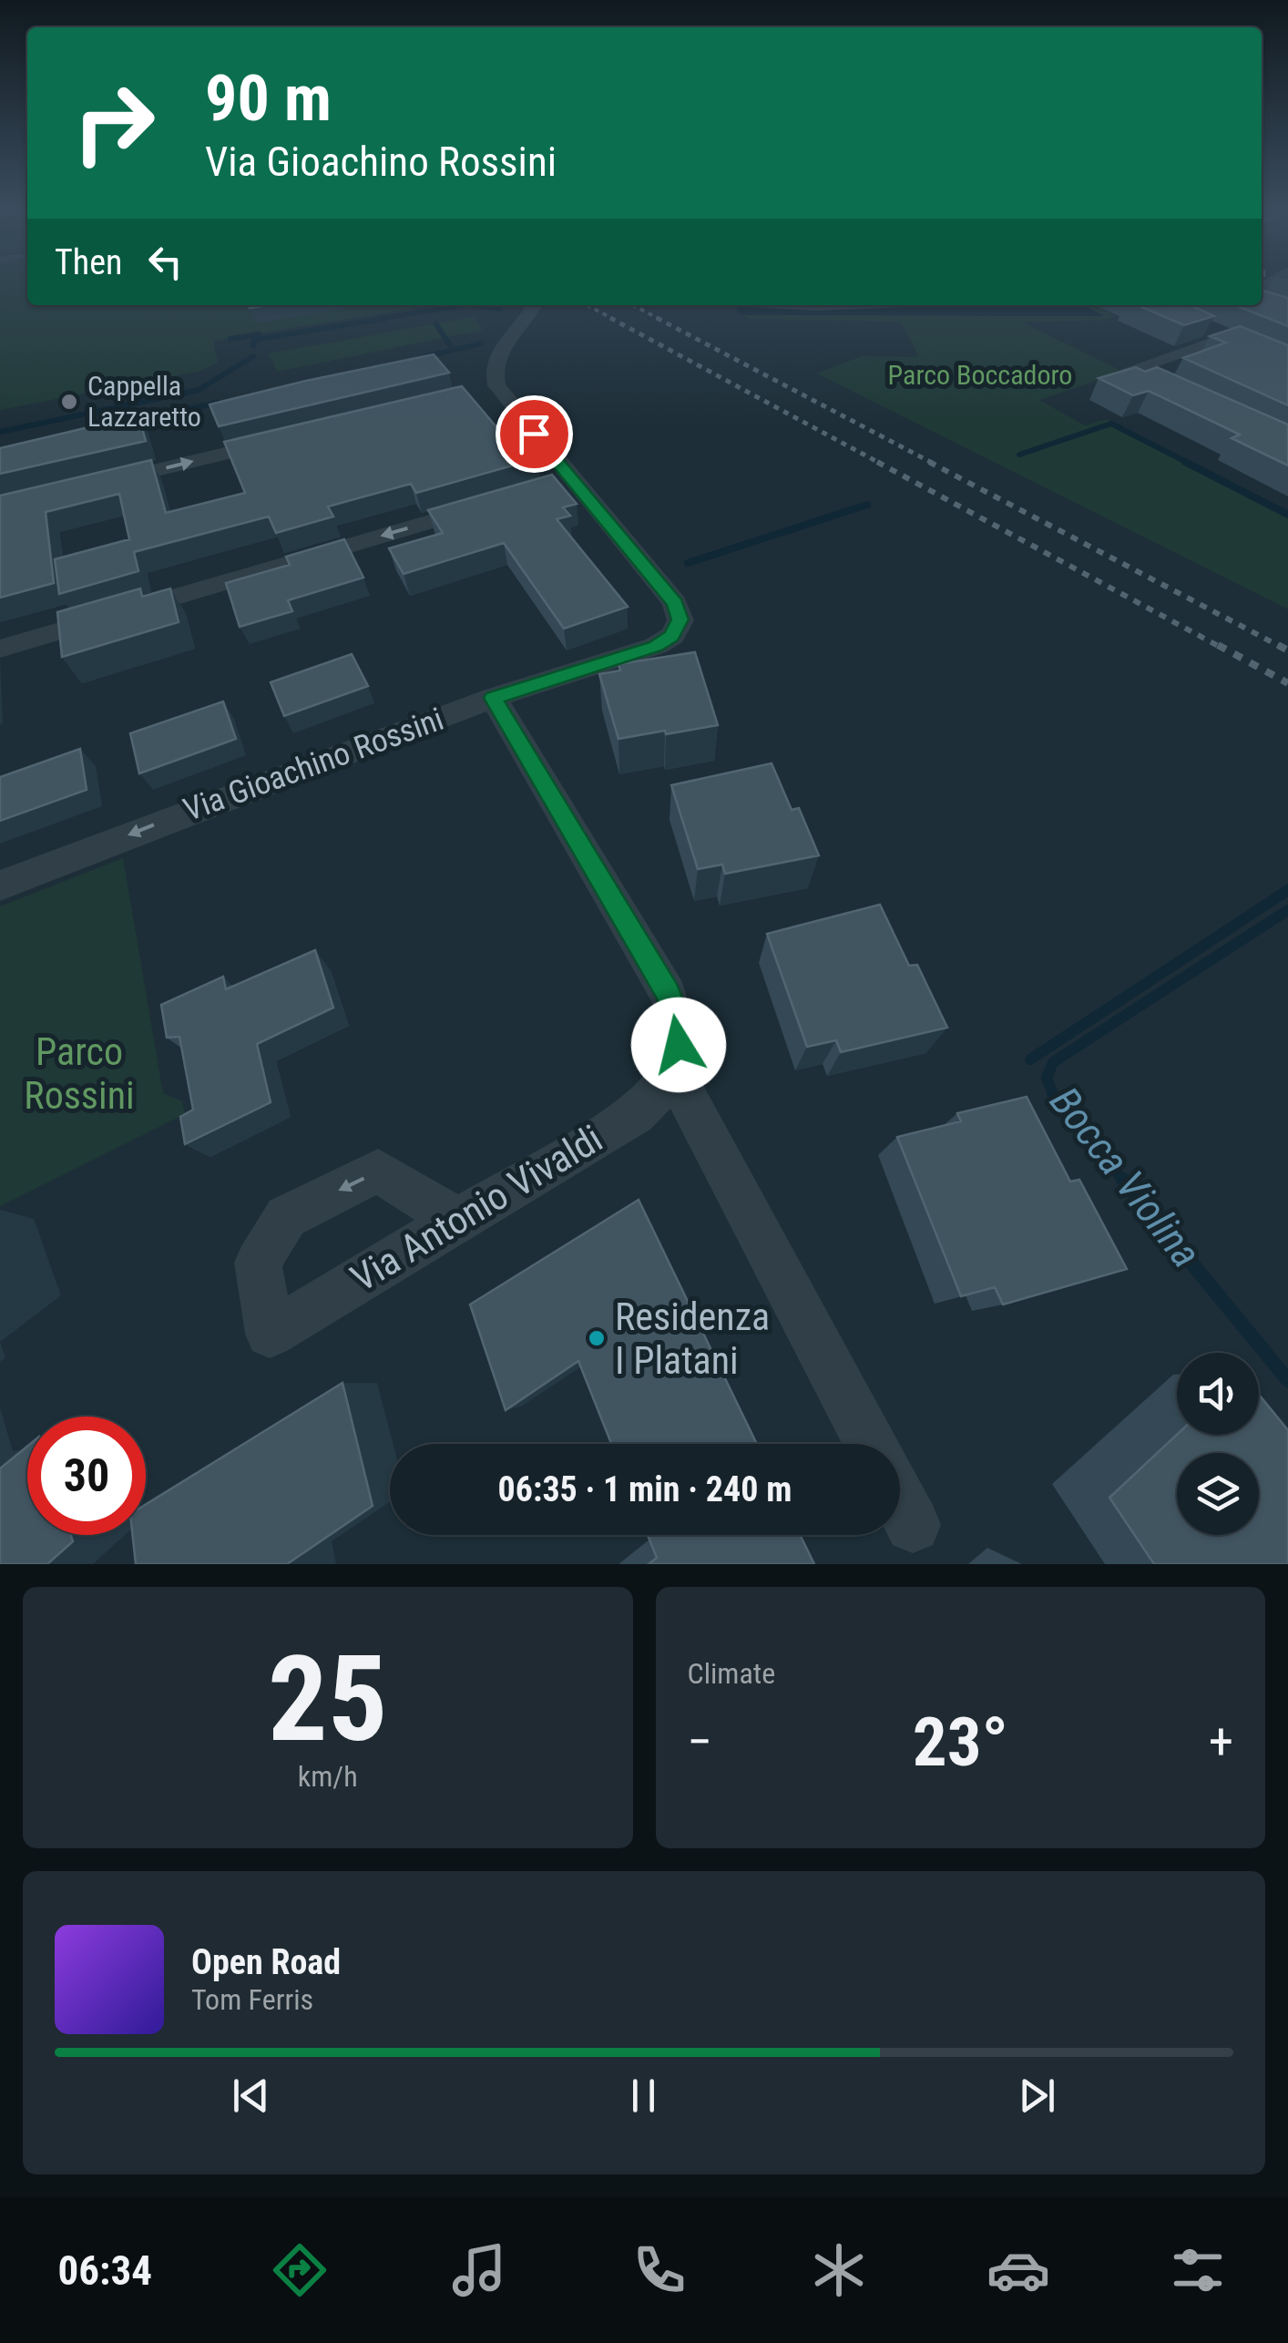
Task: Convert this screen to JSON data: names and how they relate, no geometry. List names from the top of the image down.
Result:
{
  "streets": {
    "street": ["Via Gioachino Rossini", "Via Antonio Vivaldi"]
  },
  "water": ["Bocca Violina"],
  "parks": ["Parco Boccadoro", "Parco Rossini"],
  "places": ["Cappella Lazzaretto", "Residenza I Platani"],
  "page": {
    "turn": ["90 m", "Via Gioachino Rossini"],
    "then": "Then",
    "limit": "30",
    "trip": "06:35 · 1 min · 240 m",
    "tile": [
      ["25", "km/h"],
      "Climate"
    ],
    "heat": ["−", "23°", "+"],
    "song": ["Open Road", "Tom Ferris"],
    "tabs": "06:34"
  }
}
